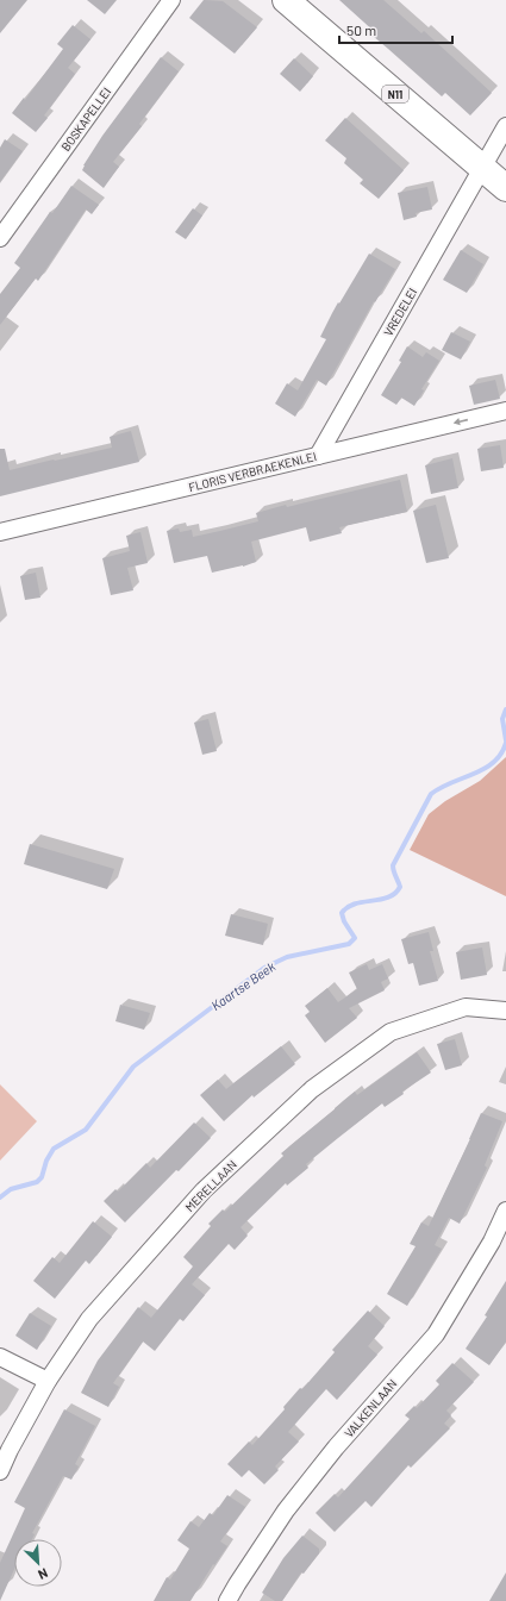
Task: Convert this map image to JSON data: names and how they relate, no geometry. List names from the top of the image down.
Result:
{
  "streets": {
    "main road": ["N11"],
    "street": [
      "BOSKAPELLEI",
      "VREDELEI",
      "FLORIS VERBRAEKENLEI",
      "MERELLAAN",
      "VALKENLAAN"
    ]
  },
  "crossings": [
    ["N11", "VREDELEI"],
    ["VREDELEI", "FLORIS VERBRAEKENLEI"]
  ],
  "one_way": ["FLORIS VERBRAEKENLEI"],
  "water": ["Kaartse Beek"],
  "scale_bar": "50 m",
  "north": "bottom right"
}
